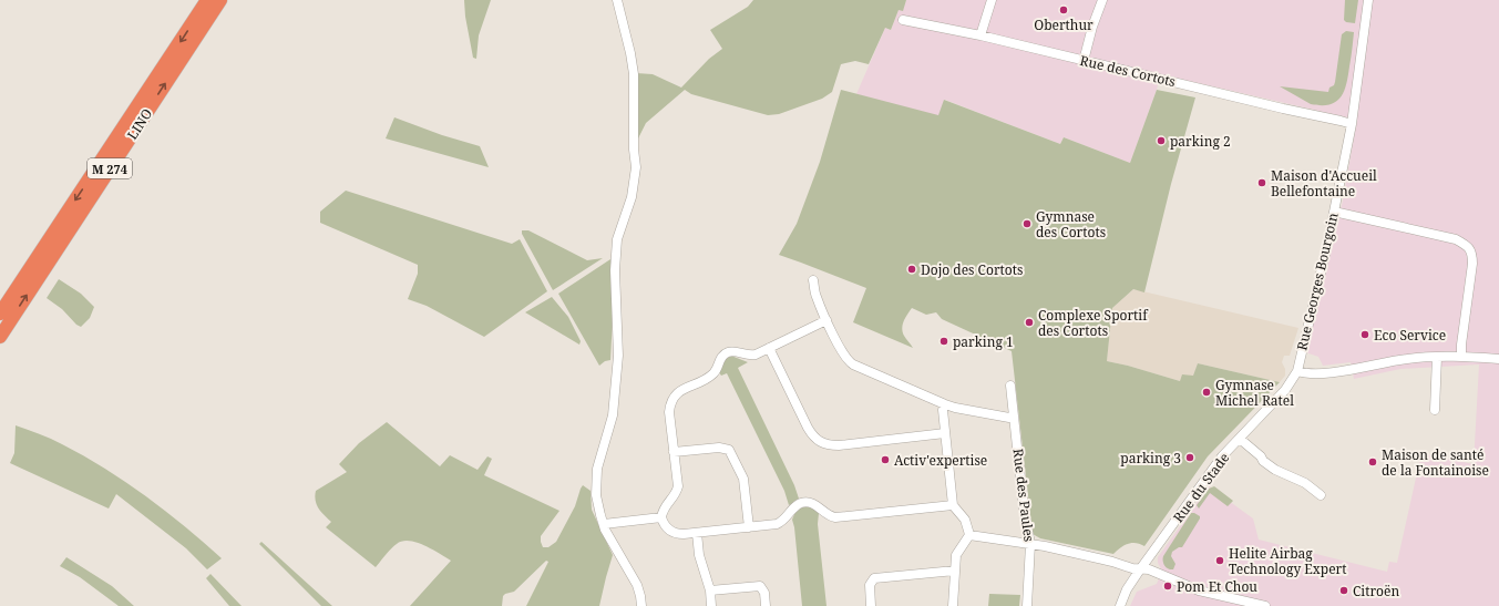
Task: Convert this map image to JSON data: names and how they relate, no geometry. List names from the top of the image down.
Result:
{
  "streets": {
    "highway": ["LINO", "M 274"],
    "street": [
      "Rue des Cortots",
      "Rue Georges Bourgoin",
      "Rue du Stade",
      "Rue des Paules"
    ]
  },
  "crossings": [
    ["Rue des Cortots", "Rue Georges Bourgoin"],
    ["Rue Georges Bourgoin", "Rue du Stade"]
  ],
  "places": [
    "Oberthur",
    "parking 2",
    "Maison d'Accueil Bellefontaine",
    "Gymnase des Cortots",
    "Dojo des Cortots",
    "Complexe Sportif des Cortots",
    "Eco Service",
    "parking 1",
    "Gymnase Michel Ratel",
    "parking 3",
    "Activ'expertise",
    "Maison de santé de la Fontainoise",
    "Helite Airbag Technology Expert",
    "Pom Et Chou",
    "Citroën"
  ]
}
